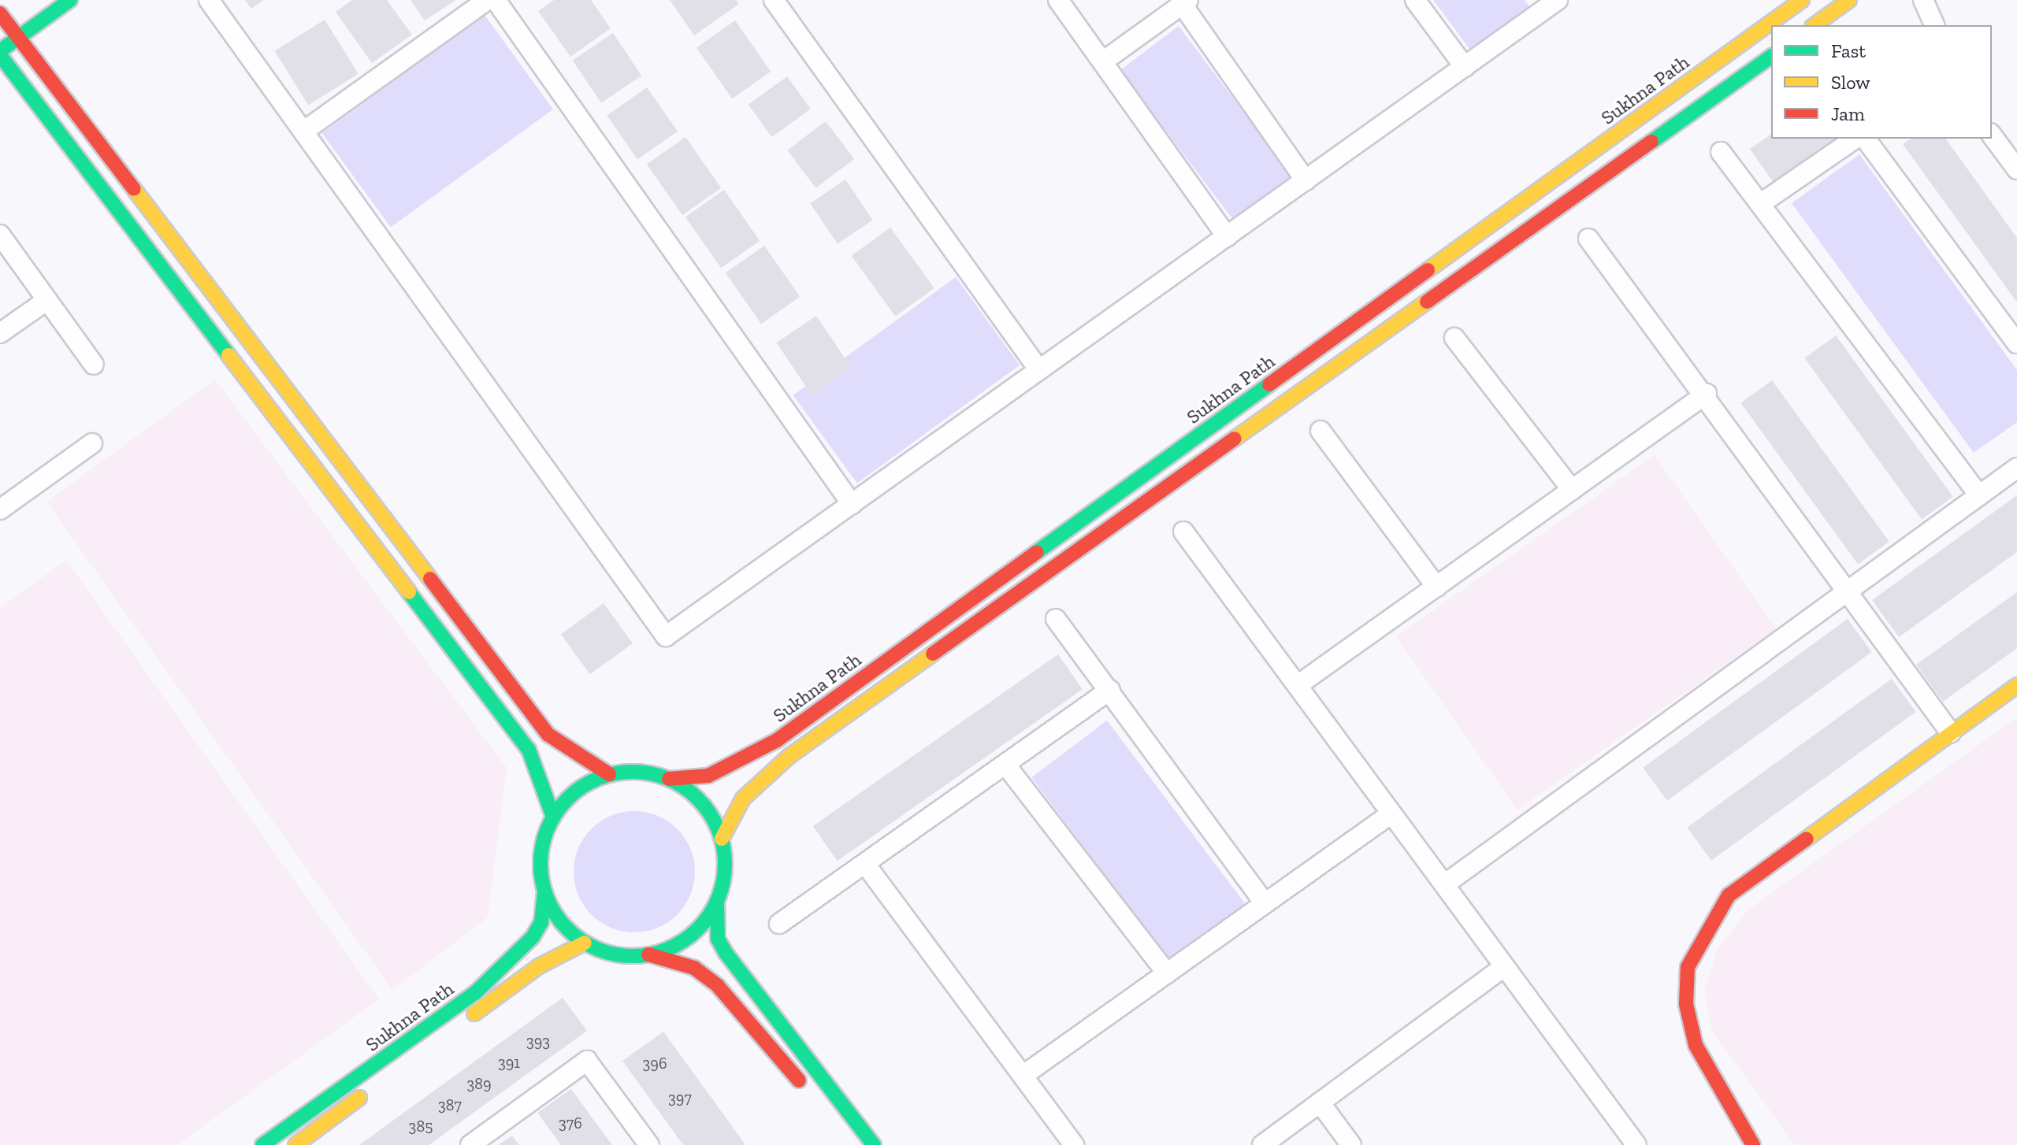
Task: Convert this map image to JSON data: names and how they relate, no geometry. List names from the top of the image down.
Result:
{
  "streets": {
    "main road": ["Sukhna Path"]
  },
  "house_numbers": [
    "393",
    "391",
    "396",
    "389",
    "397",
    "387",
    "376",
    "385"
  ],
  "legend": ["Fast", "Slow", "Jam"]
}
